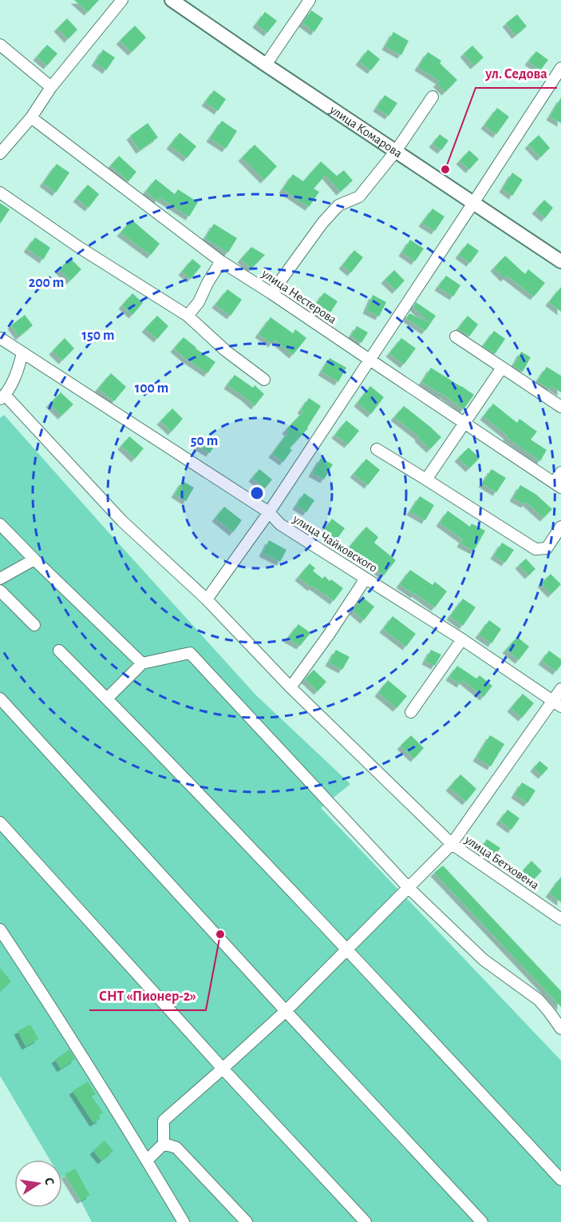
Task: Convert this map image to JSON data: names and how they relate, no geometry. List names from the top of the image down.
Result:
{
  "streets": {
    "main road": ["улица Комарова"],
    "street": ["улица Нестерова", "улица Чайковского", "улица Бетховена"]
  },
  "places": ["ул. Седова", "СНТ «Пионер-2»"],
  "north": "right",
  "rings": [
    "200 m",
    "150 m",
    "100 m",
    "50 m"
  ]
}
